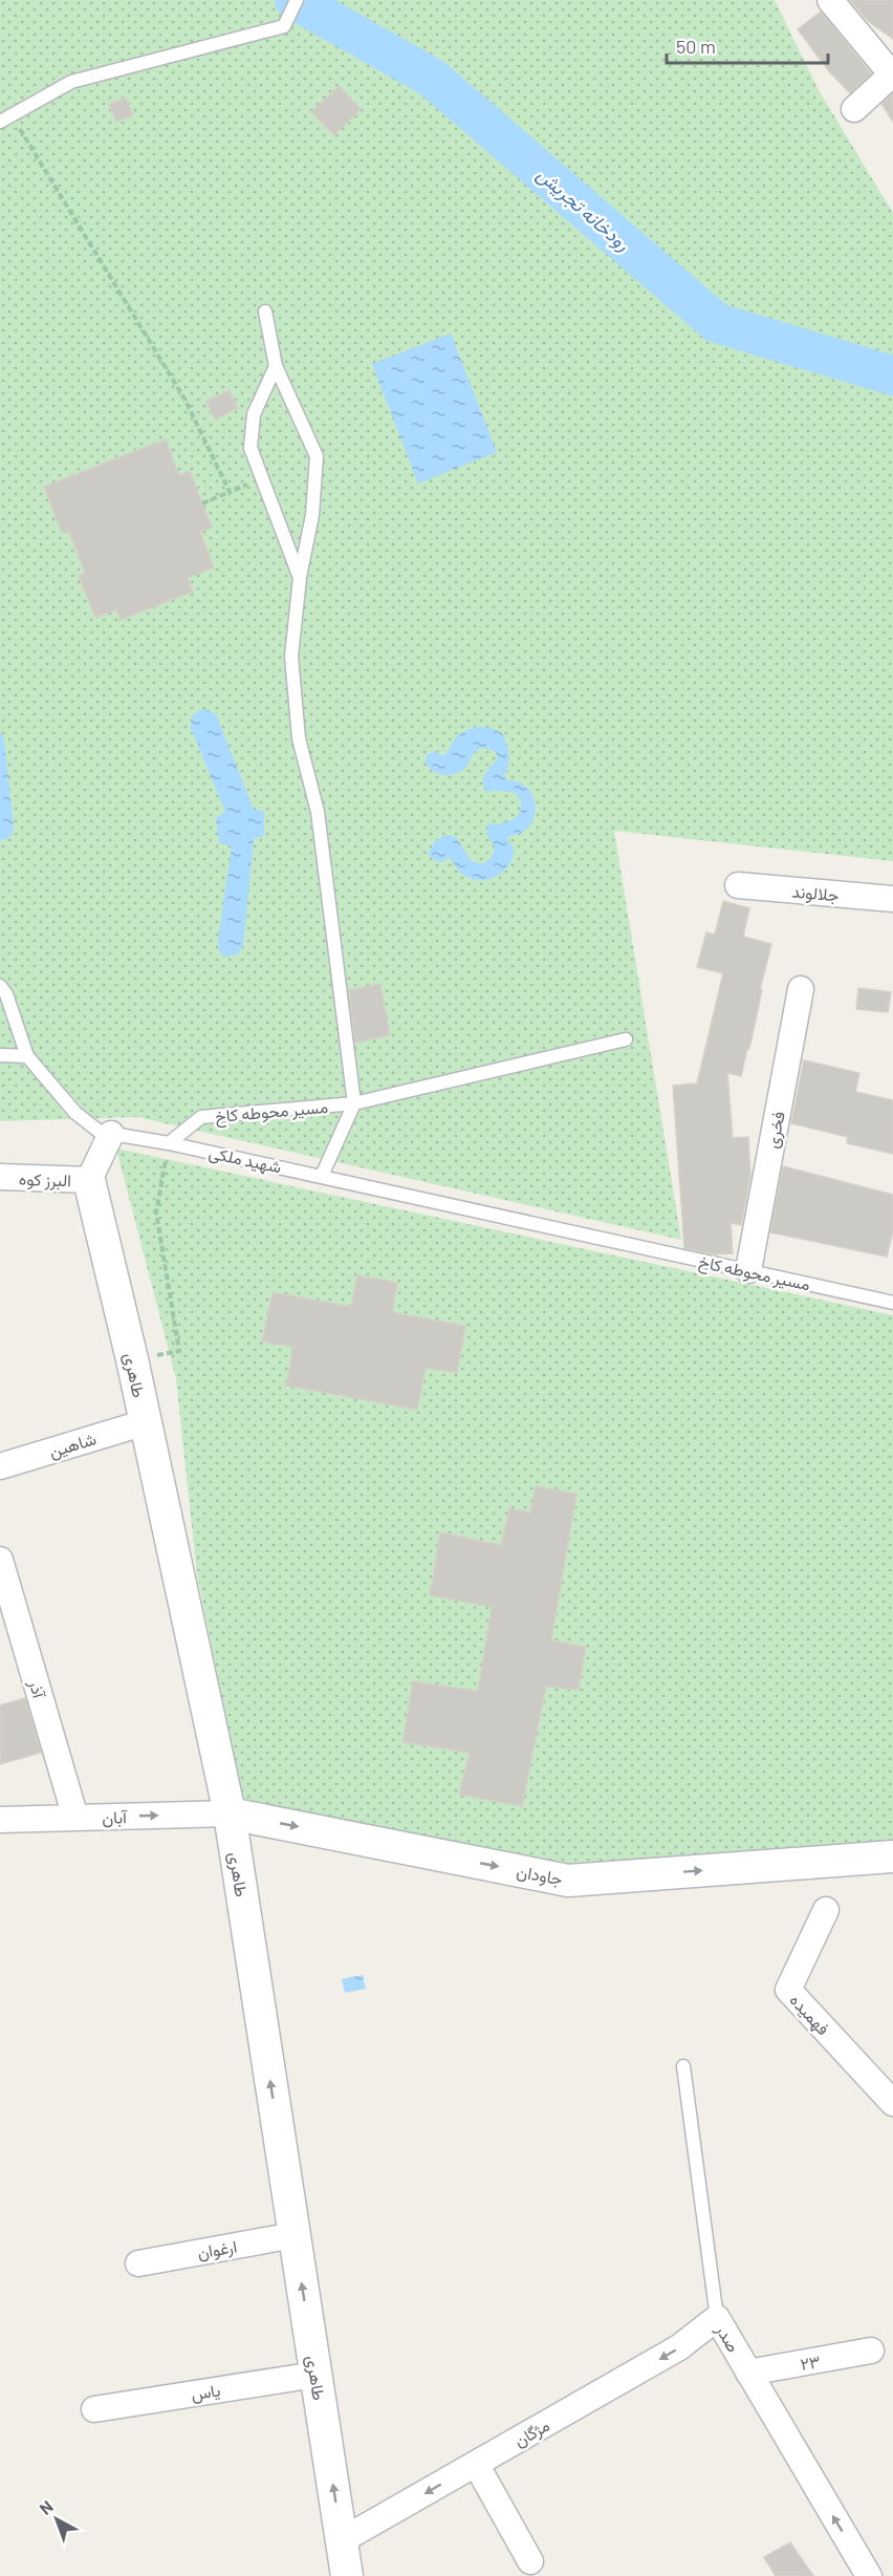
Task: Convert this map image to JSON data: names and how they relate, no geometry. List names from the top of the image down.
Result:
{
  "streets": {
    "street": [
      "جلالوند",
      "فخری",
      "البرز کوه",
      "طاهری",
      "شاهین",
      "آذر",
      "آبان",
      "جاودان",
      "فهمیده",
      "ارغوان",
      "صدر",
      "۲۳",
      "یاس",
      "مژگان"
    ],
    "lane": ["مسیر محوطه کاخ", "شهید ملکی"]
  },
  "crossings": [
    ["مسیر محوطه کاخ", "فخری"],
    ["مسیر محوطه کاخ", "شهید ملکی"],
    ["البرز کوه", "طاهری"],
    ["طاهری", "شاهین"],
    ["طاهری", "آبان"],
    ["طاهری", "جاودان"],
    ["طاهری", "ارغوان"],
    ["طاهری", "یاس"],
    ["طاهری", "مژگان"],
    ["آذر", "آبان"],
    ["آبان", "جاودان"],
    ["صدر", "۲۳"],
    ["صدر", "مژگان"]
  ],
  "one_way": [
    "طاهری",
    "آبان",
    "جاودان",
    "صدر",
    "مژگان"
  ],
  "water": ["رودخانه تجریش"],
  "scale_bar": "50 m",
  "north": "top left"
}
